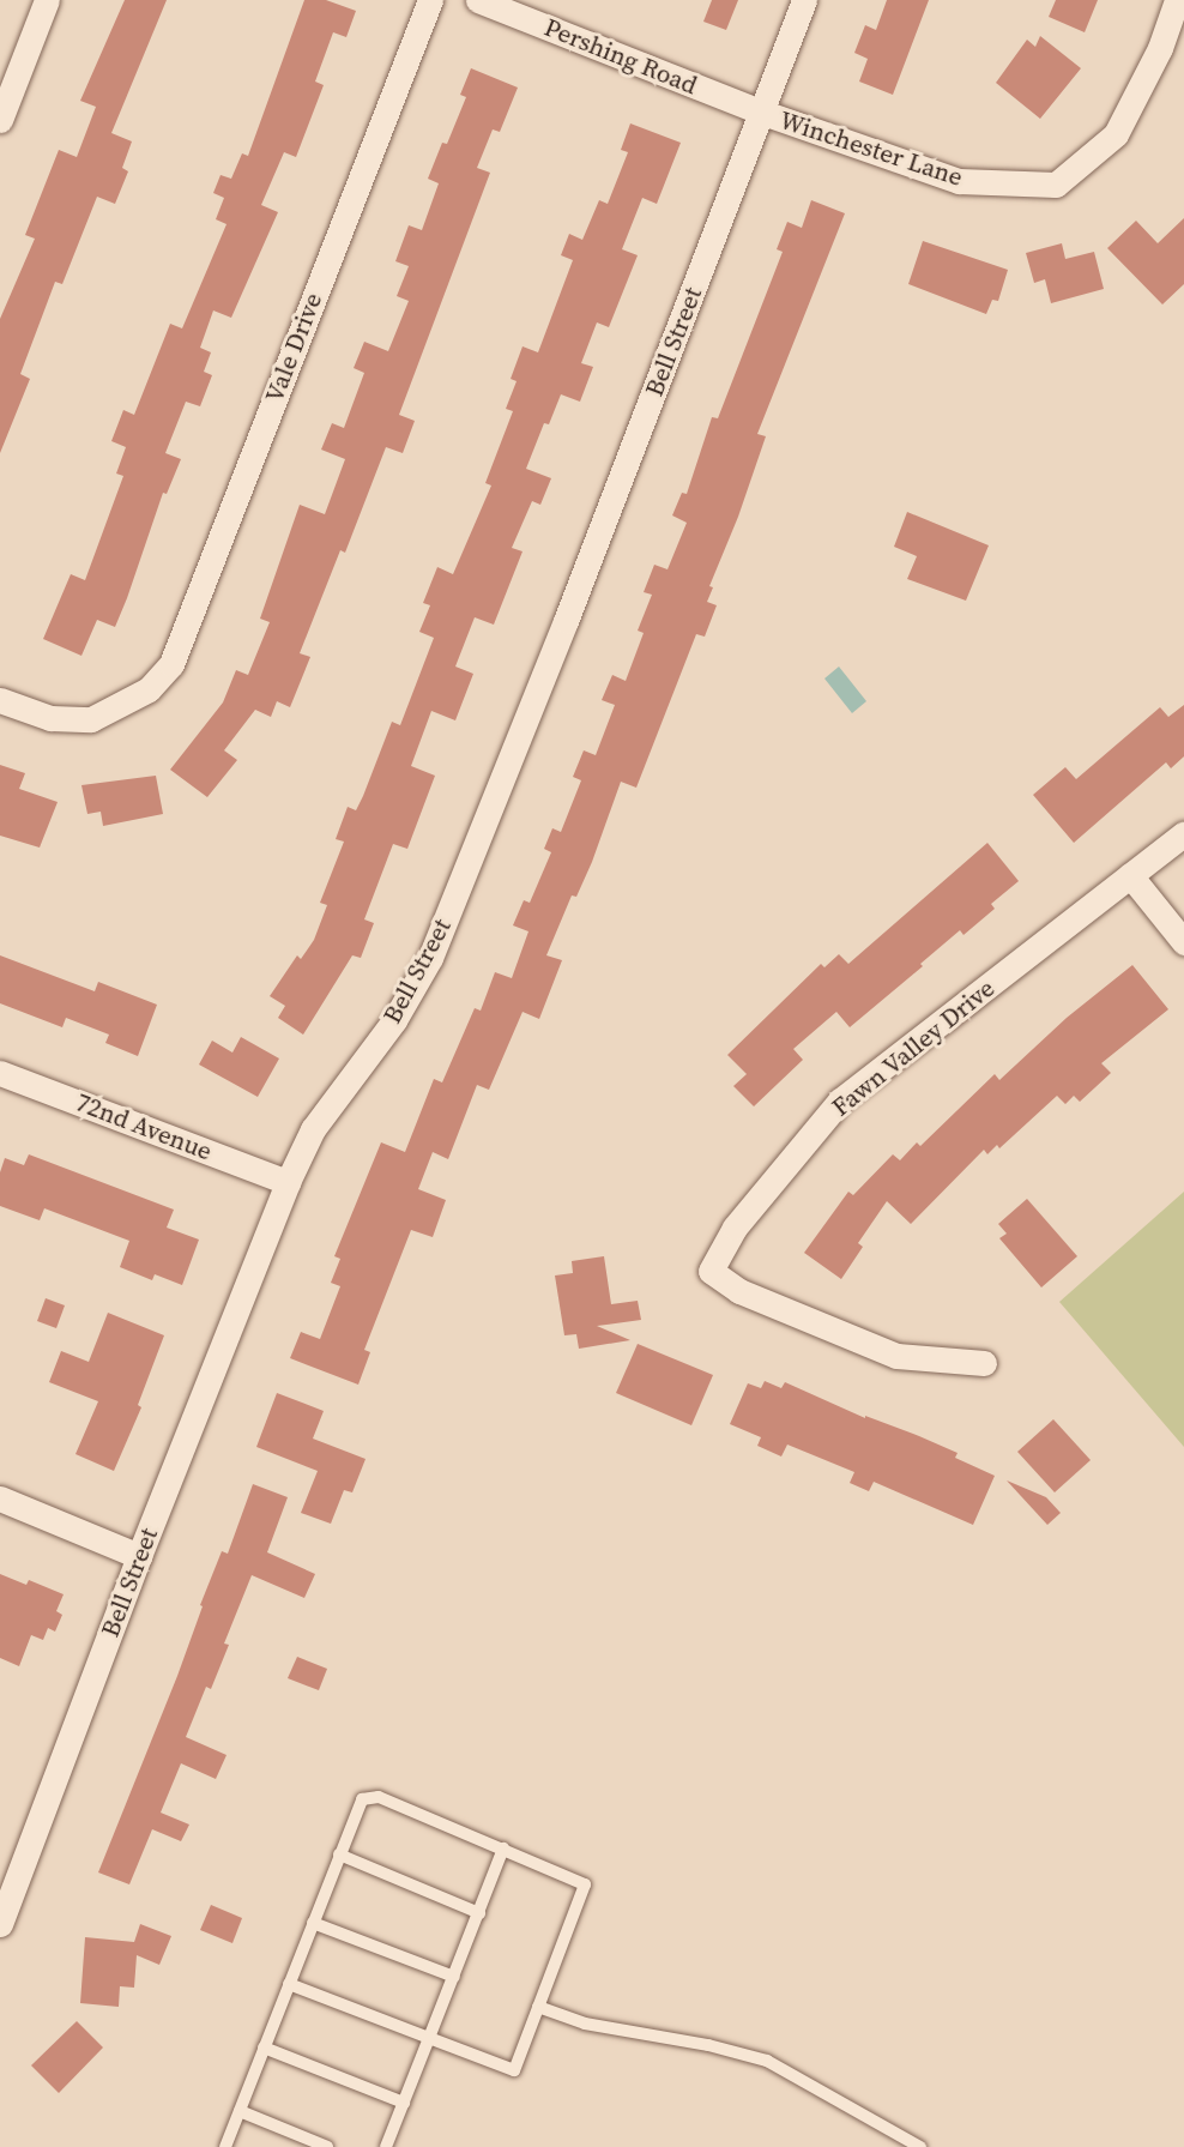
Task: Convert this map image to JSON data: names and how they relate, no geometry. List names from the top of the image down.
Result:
{
  "streets": {
    "street": [
      "Pershing Road",
      "Winchester Lane",
      "Bell Street",
      "Vale Drive",
      "Fawn Valley Drive",
      "72nd Avenue"
    ]
  },
  "crossings": [
    ["Pershing Road", "Winchester Lane"],
    ["Pershing Road", "Bell Street"],
    ["Winchester Lane", "Bell Street"],
    ["Bell Street", "72nd Avenue"]
  ]
}
